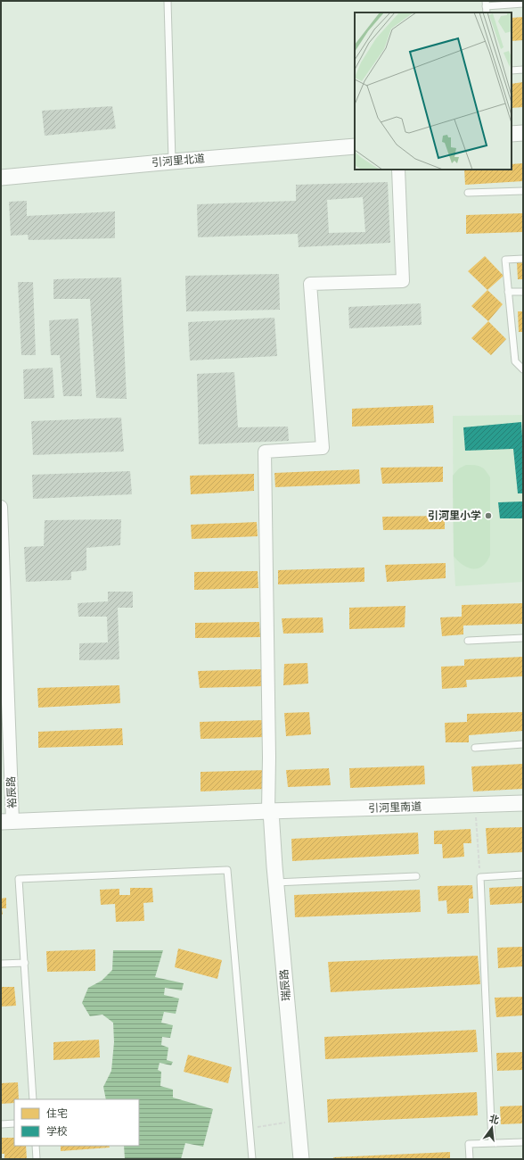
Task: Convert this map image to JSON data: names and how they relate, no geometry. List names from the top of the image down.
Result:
{
  "streets": {
    "street": [
      "引河里北道",
      "裕辰路",
      "引河里南道",
      "瑞辰路"
    ]
  },
  "crossings": [
    ["裕辰路", "引河里南道"],
    ["引河里南道", "瑞辰路"]
  ],
  "places": ["引河里小学"],
  "legend": ["住宅", "学校"],
  "north": "top"
}
